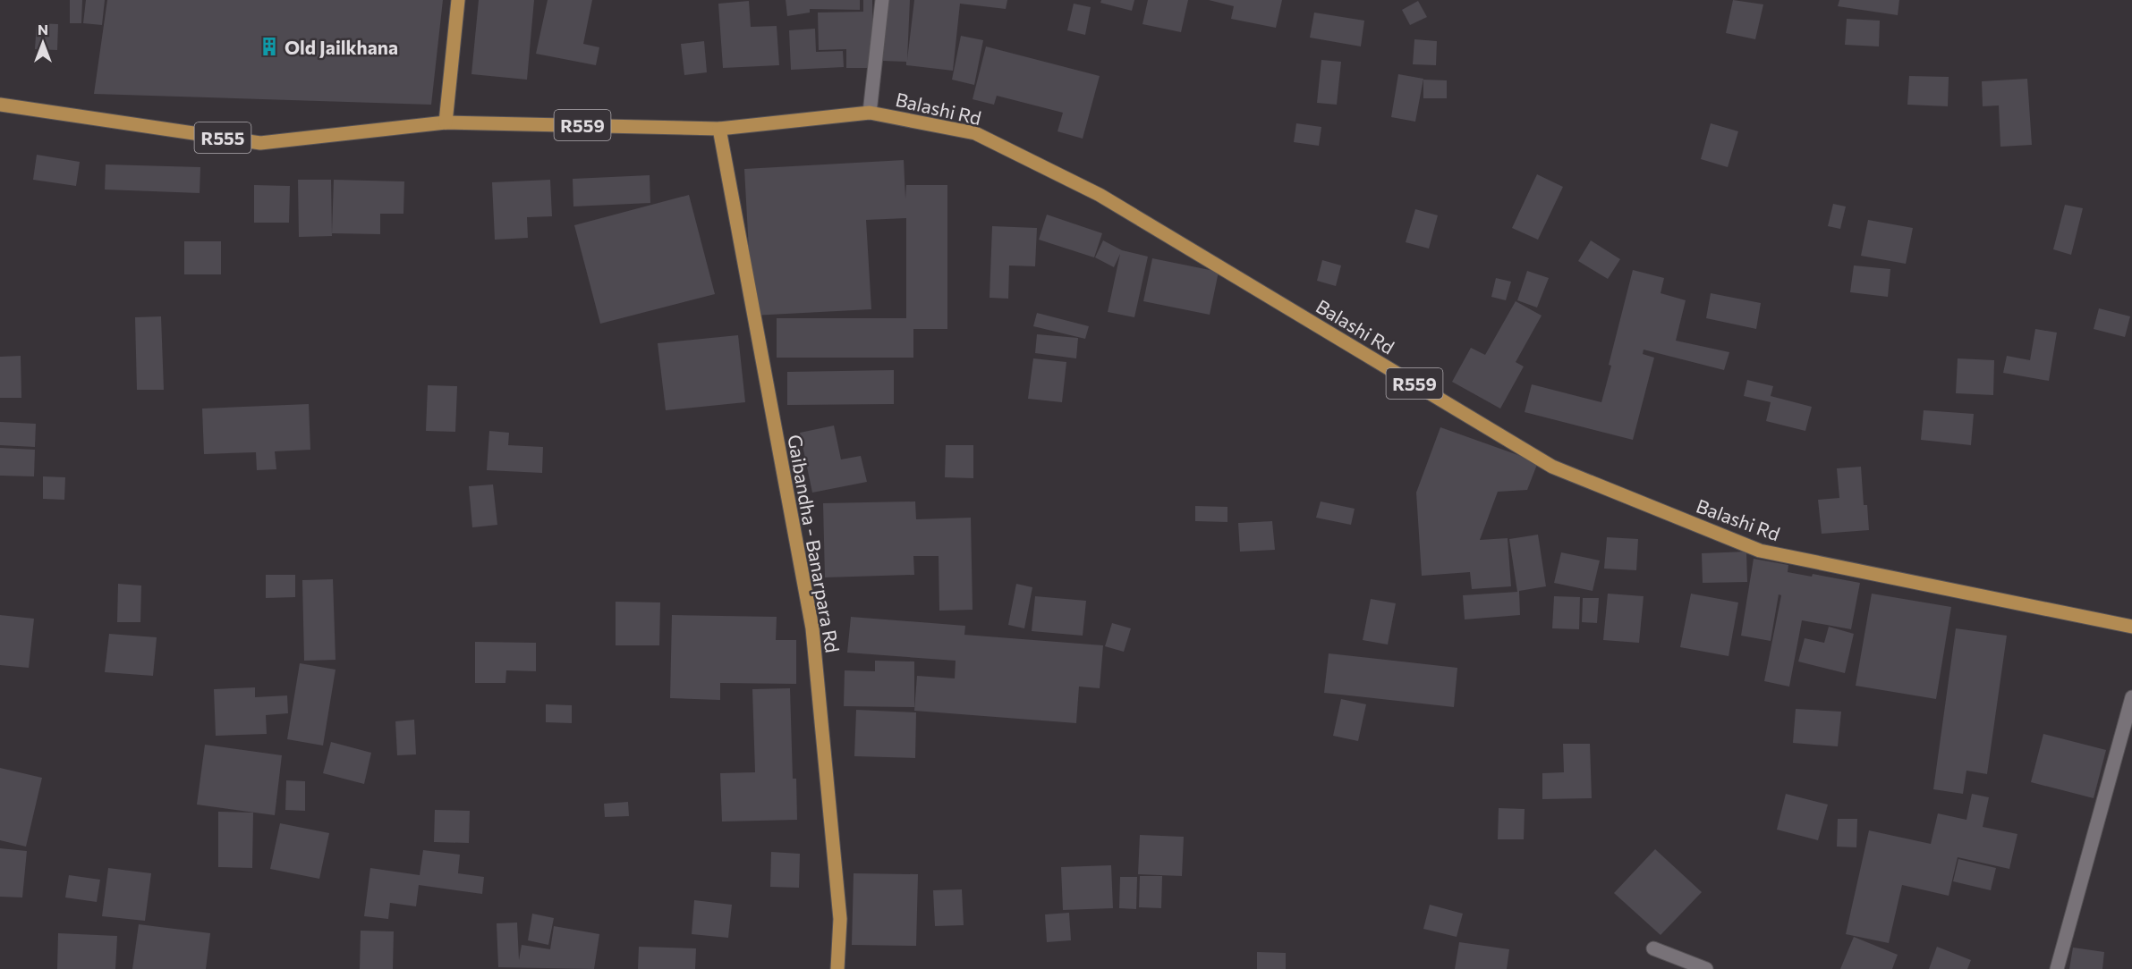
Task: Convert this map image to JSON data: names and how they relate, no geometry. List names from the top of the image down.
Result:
{
  "streets": {
    "main road": [
      "Balashi Rd",
      "R559",
      "R555",
      "Gaibandha - Banarpara Rd"
    ]
  },
  "crossings": [
    ["Balashi Rd", "R559"],
    ["Balashi Rd", "Gaibandha - Banarpara Rd"],
    ["R559", "R555"],
    ["R559", "Gaibandha - Banarpara Rd"]
  ],
  "places": {
    "building": ["Old Jailkhana"]
  },
  "north": "top"
}
